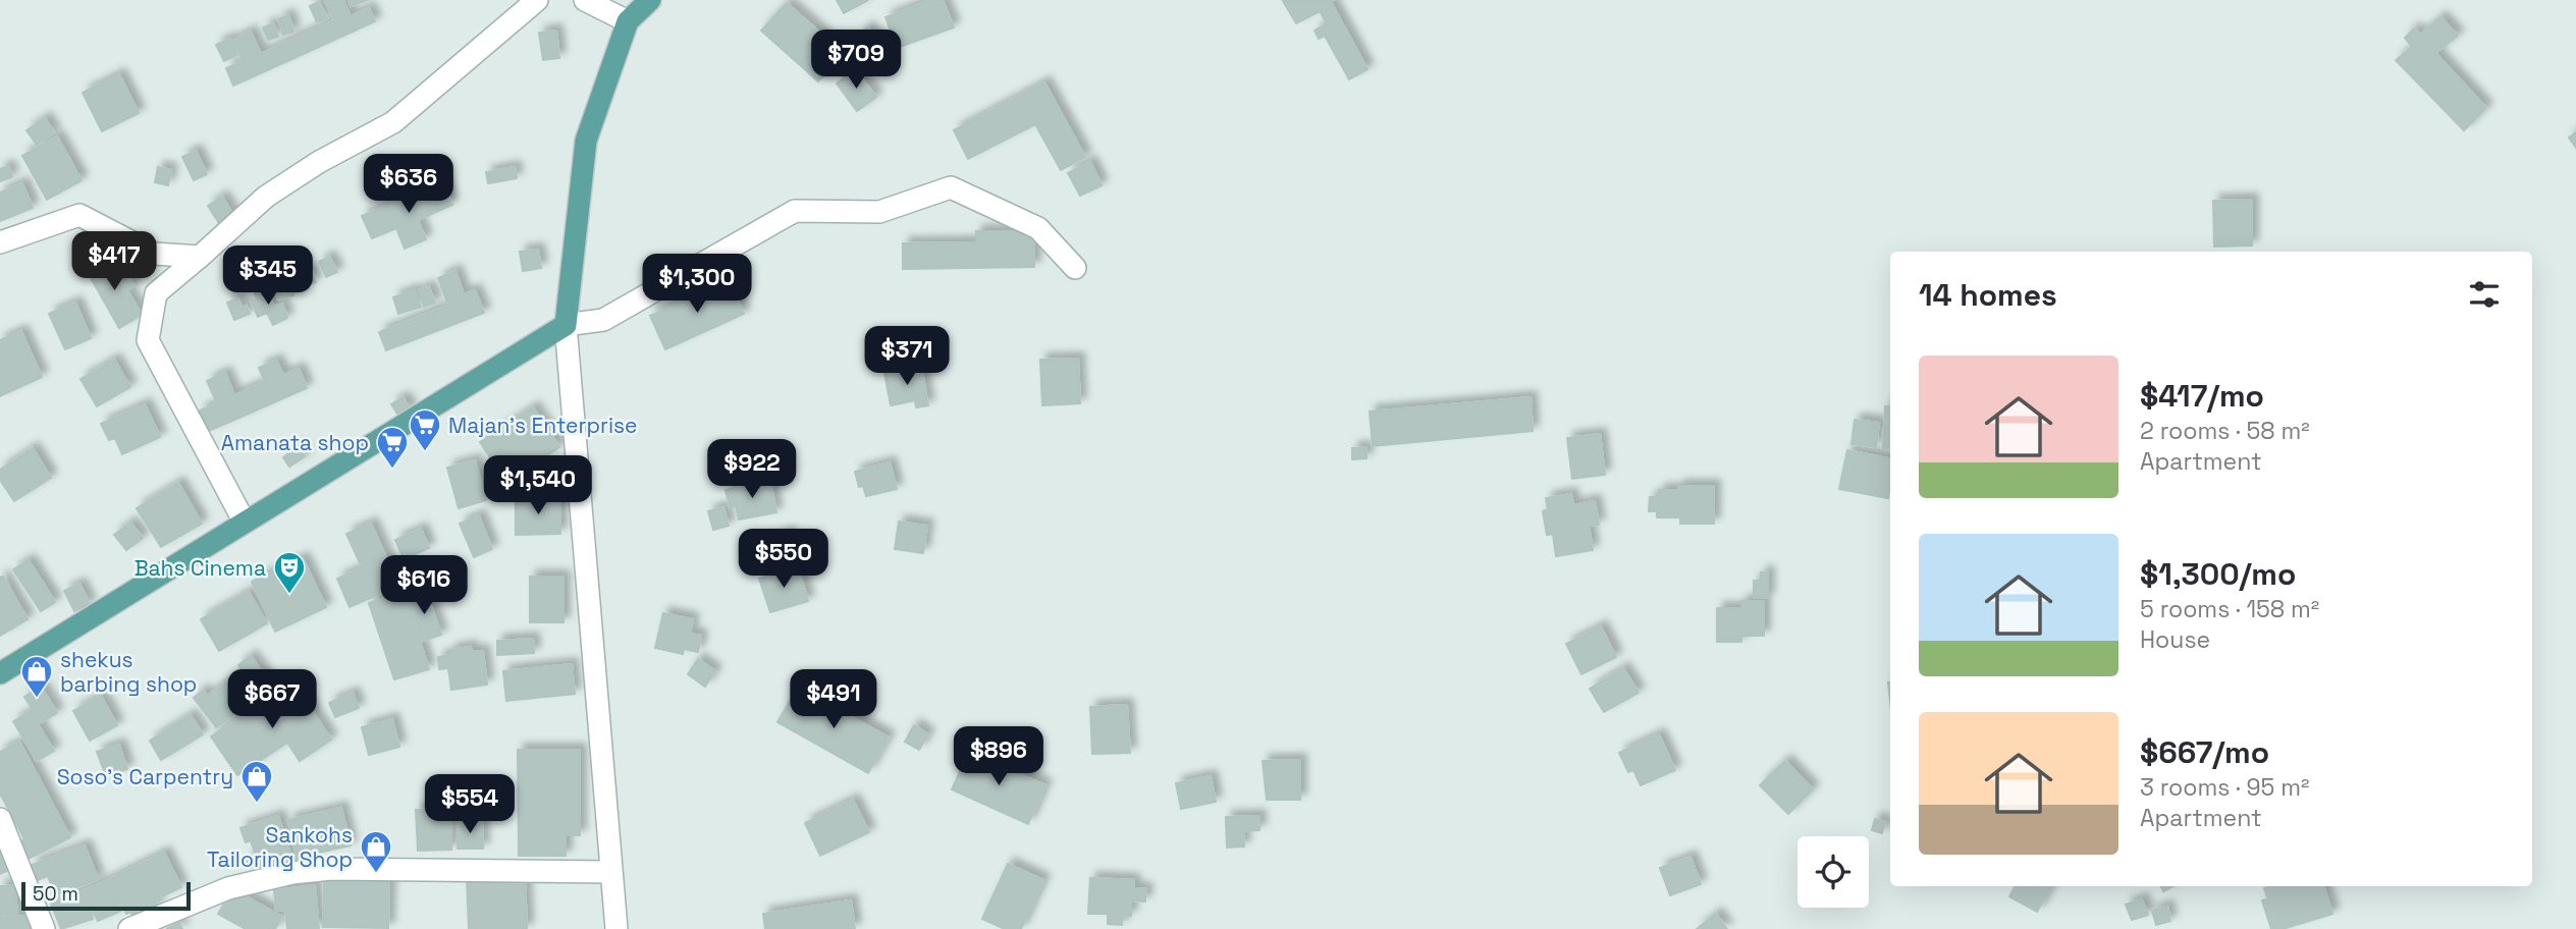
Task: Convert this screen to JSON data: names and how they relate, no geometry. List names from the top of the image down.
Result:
{
  "places": {
    "supermarket": ["Majan's Enterprise", "Amanata shop"],
    "theatre": ["Bahs Cinema"],
    "shop": ["shekus barbing shop", "Soso's Carpentry", "Sankohs Tailoring Shop"]
  },
  "scale_bar": "50 m",
  "page": {
    "price": [
      "$709",
      "$636",
      "$417",
      "$345",
      "$1,300",
      "$371",
      "$922",
      "$1,540",
      "$550",
      "$616",
      "$667",
      "$491",
      "$896",
      "$554"
    ],
    "heading": "14 homes",
    "list": [
      {
        "name": "$417/mo",
        "note": "2 rooms · 58 m² · Apartment"
      },
      {
        "name": "$1,300/mo",
        "note": "5 rooms · 158 m² · House"
      },
      {
        "name": "$667/mo",
        "note": "3 rooms · 95 m² · Apartment"
      }
    ],
    "scale": "50 m"
  }
}
